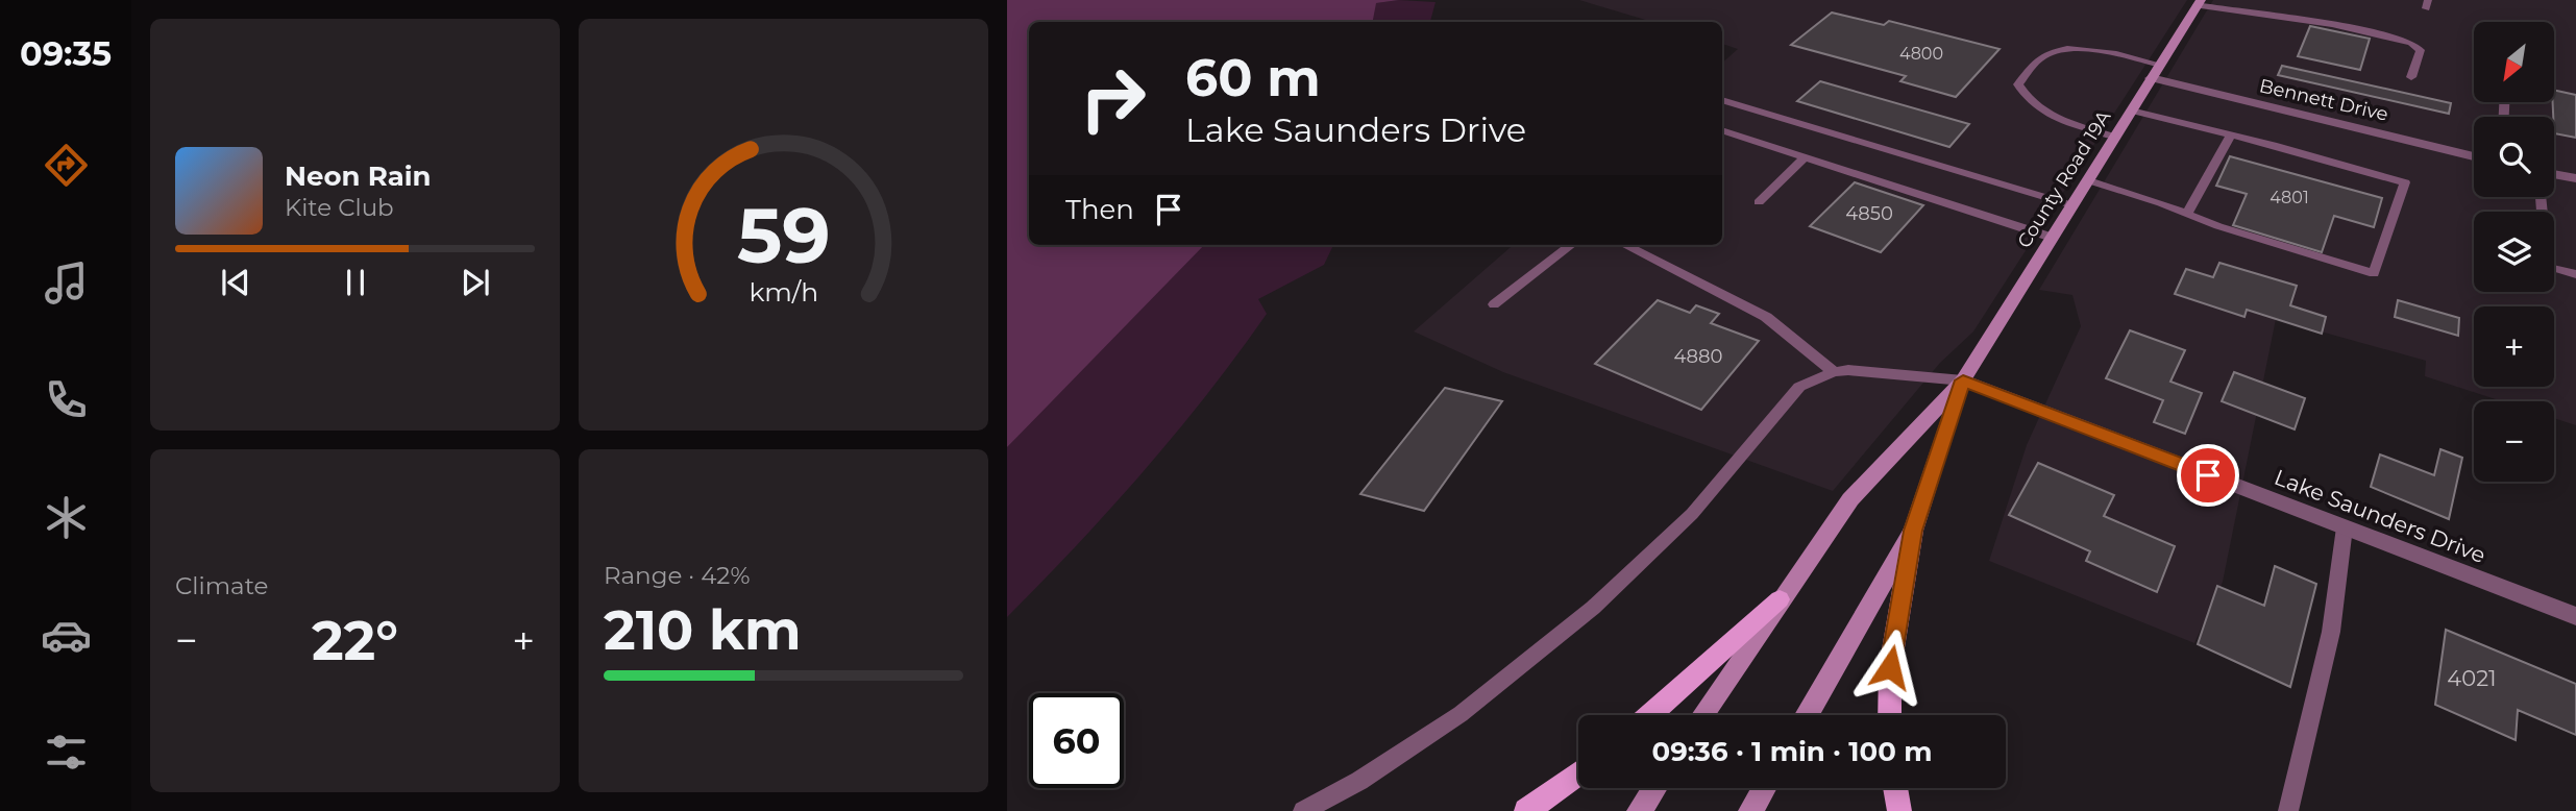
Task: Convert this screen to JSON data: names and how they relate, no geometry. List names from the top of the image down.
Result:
{
  "streets": {
    "main road": ["County Road 19A"],
    "street": ["Bennett Drive", "Lake Saunders Drive"]
  },
  "crossings": [
    ["Bennett Drive", "County Road 19A"],
    ["County Road 19A", "Lake Saunders Drive"]
  ],
  "house_numbers": [
    "4800",
    "4801",
    "4850",
    "4880",
    "4021"
  ],
  "north": "bottom left",
  "page": {
    "tabs": "09:35",
    "map_buttons": ["+", "−"],
    "turn": ["60 m", "Lake Saunders Drive"],
    "song": ["Neon Rain", "Kite Club"],
    "then": "Then",
    "tile": [
      "Climate",
      ["Range · 42%", "210 km"]
    ],
    "heat": ["−", "22°", "+"],
    "limit": "60",
    "trip": "09:36 · 1 min · 100 m",
    "gauge": ["59", "km/h"]
  }
}
